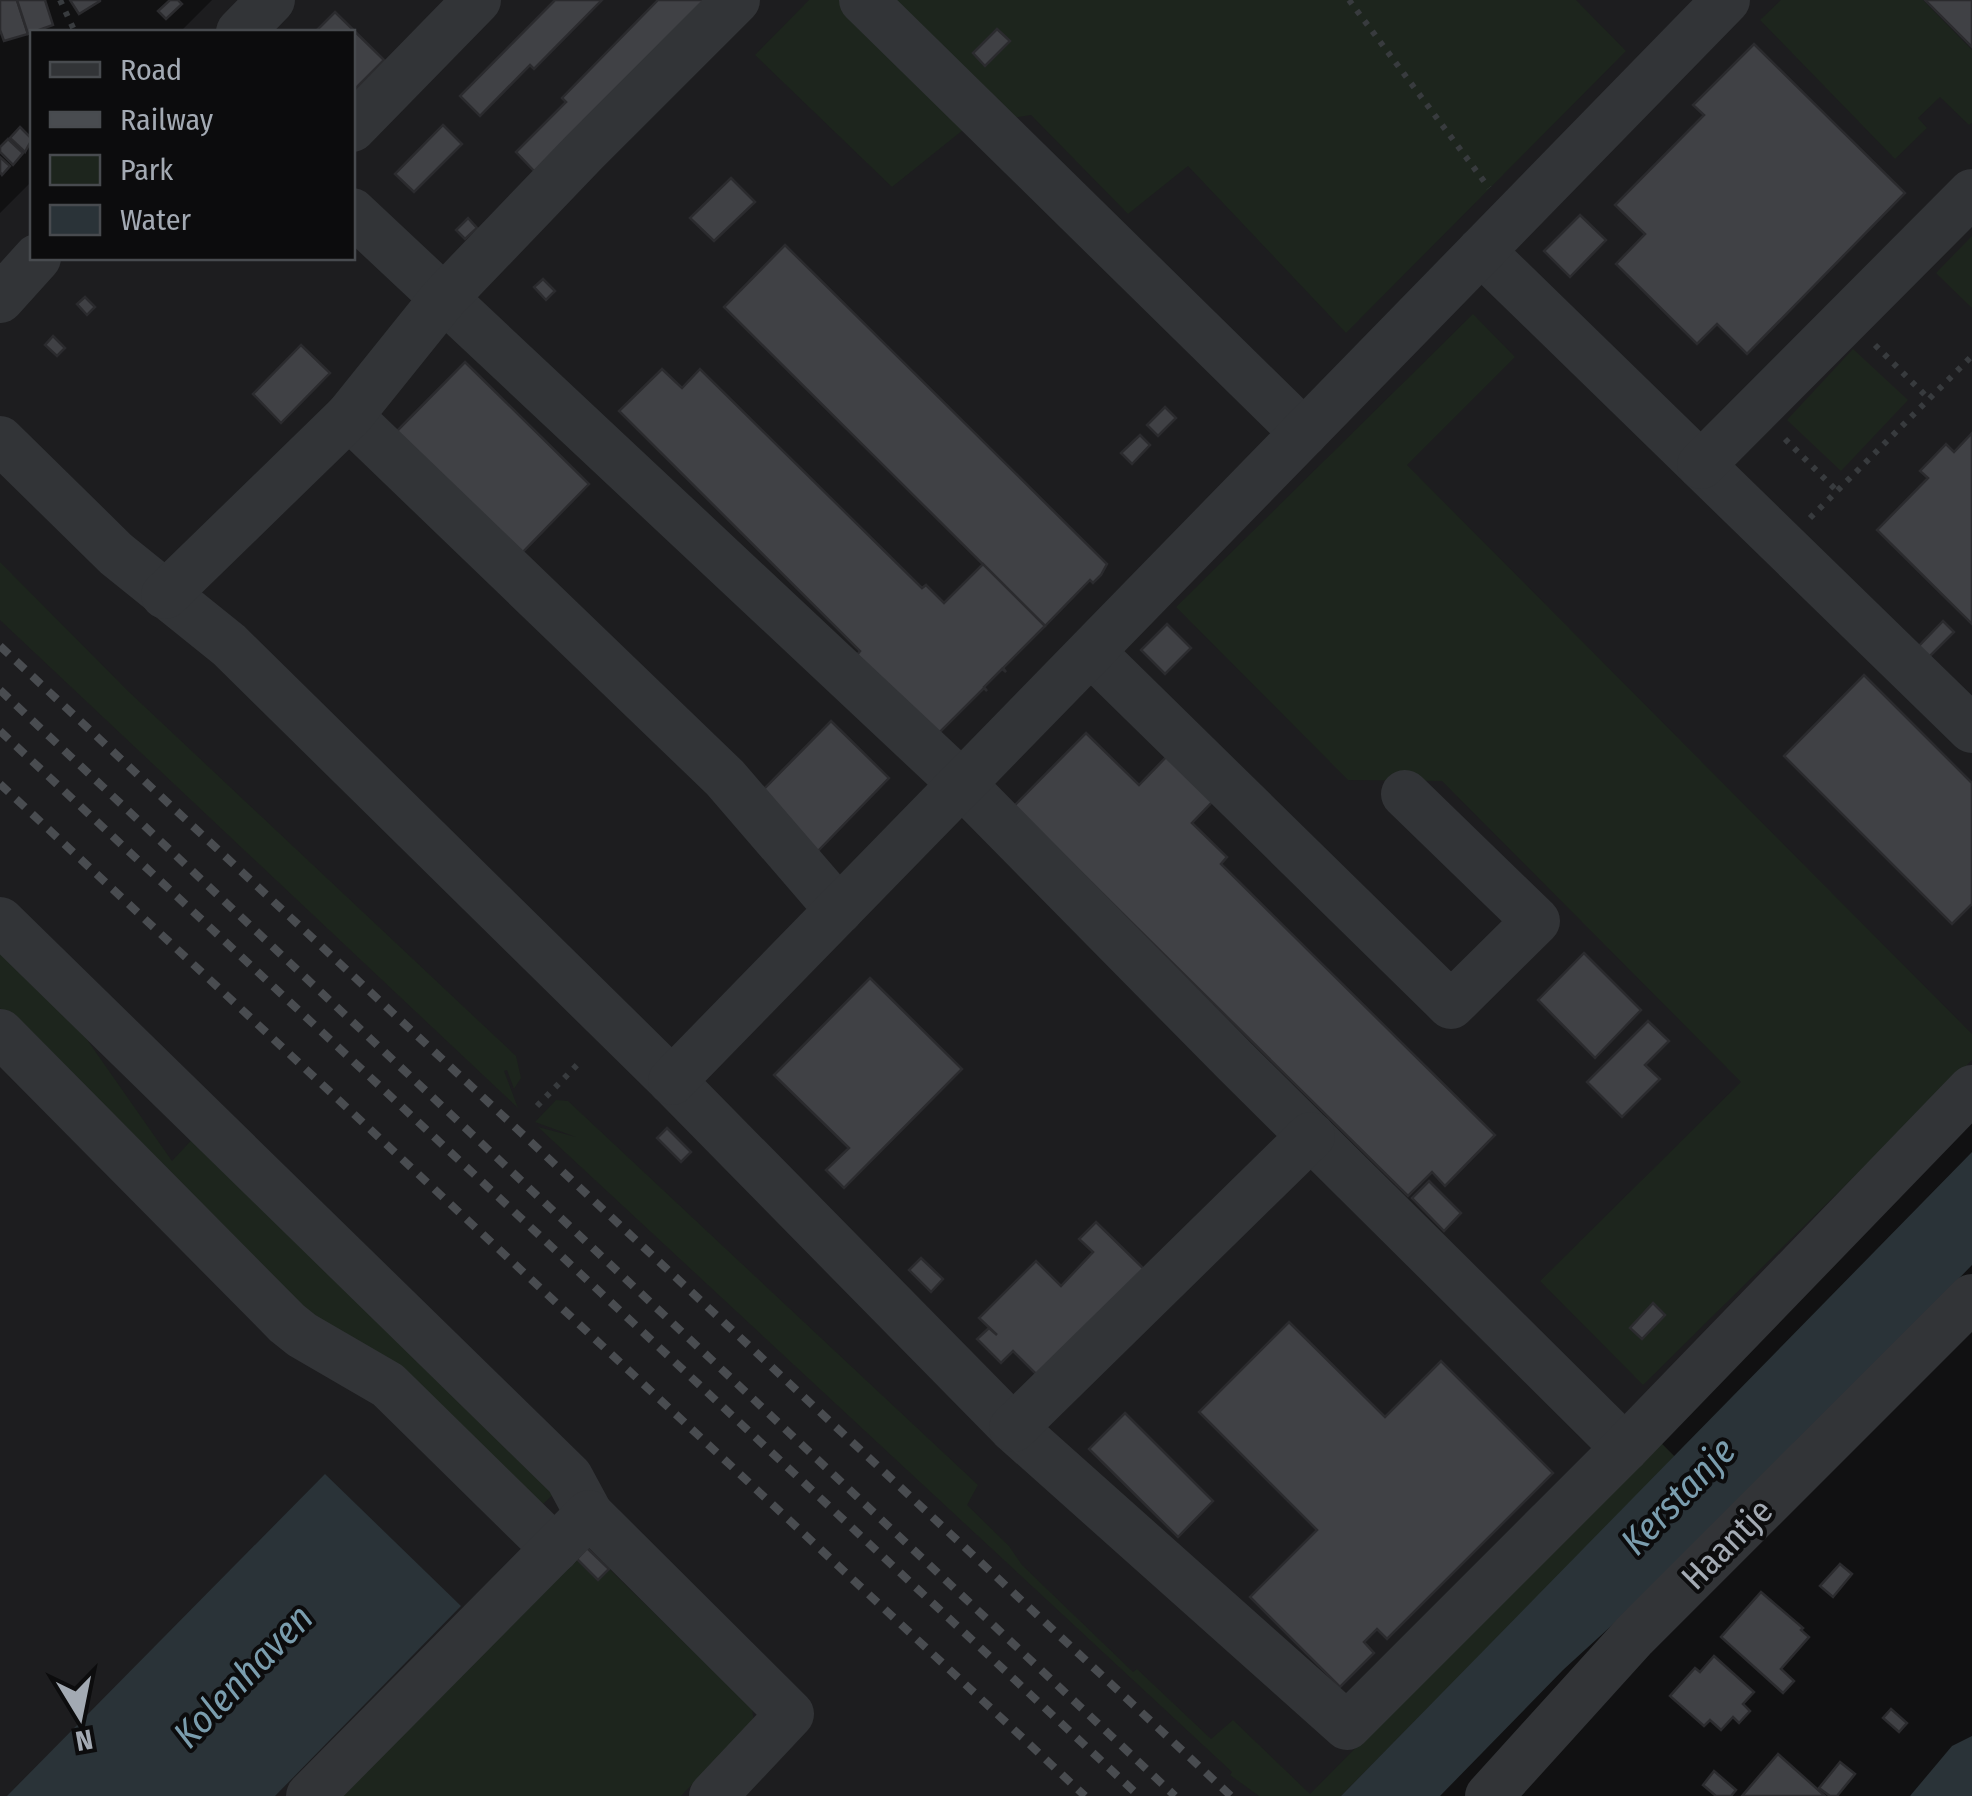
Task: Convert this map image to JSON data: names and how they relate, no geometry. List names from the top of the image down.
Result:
{
  "streets": {
    "street": ["Haantje"]
  },
  "water": ["Kerstanje", "Kolenhaven"],
  "legend": [
    "Road",
    "Railway",
    "Park",
    "Water"
  ],
  "north": "bottom"
}
